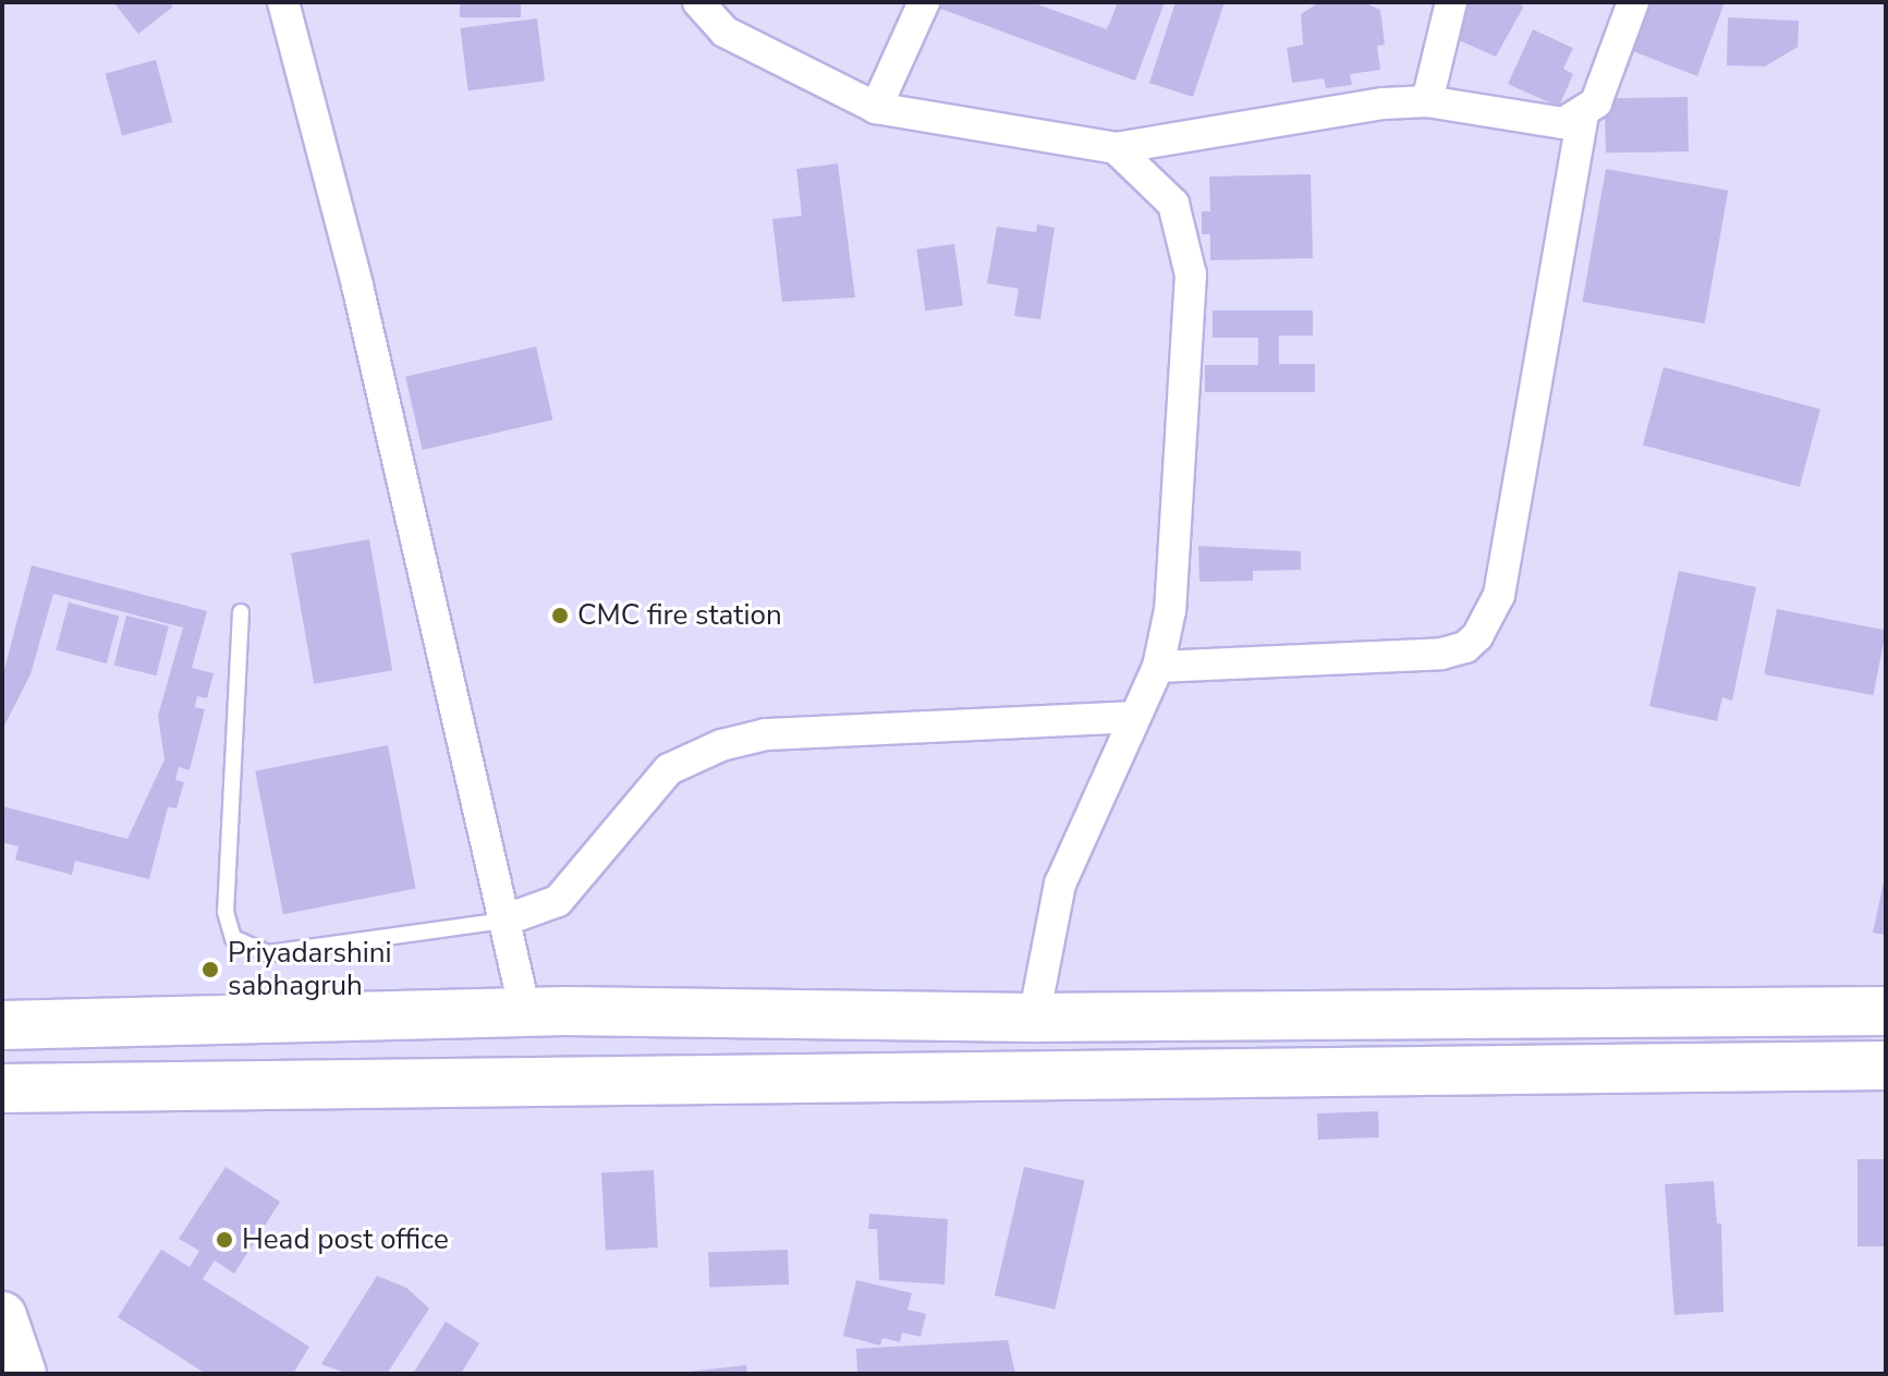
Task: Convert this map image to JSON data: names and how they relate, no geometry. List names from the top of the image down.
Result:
{
  "places": ["CMC fire station", "Priyadarshini sabhagruh", "Head post office"]
}
